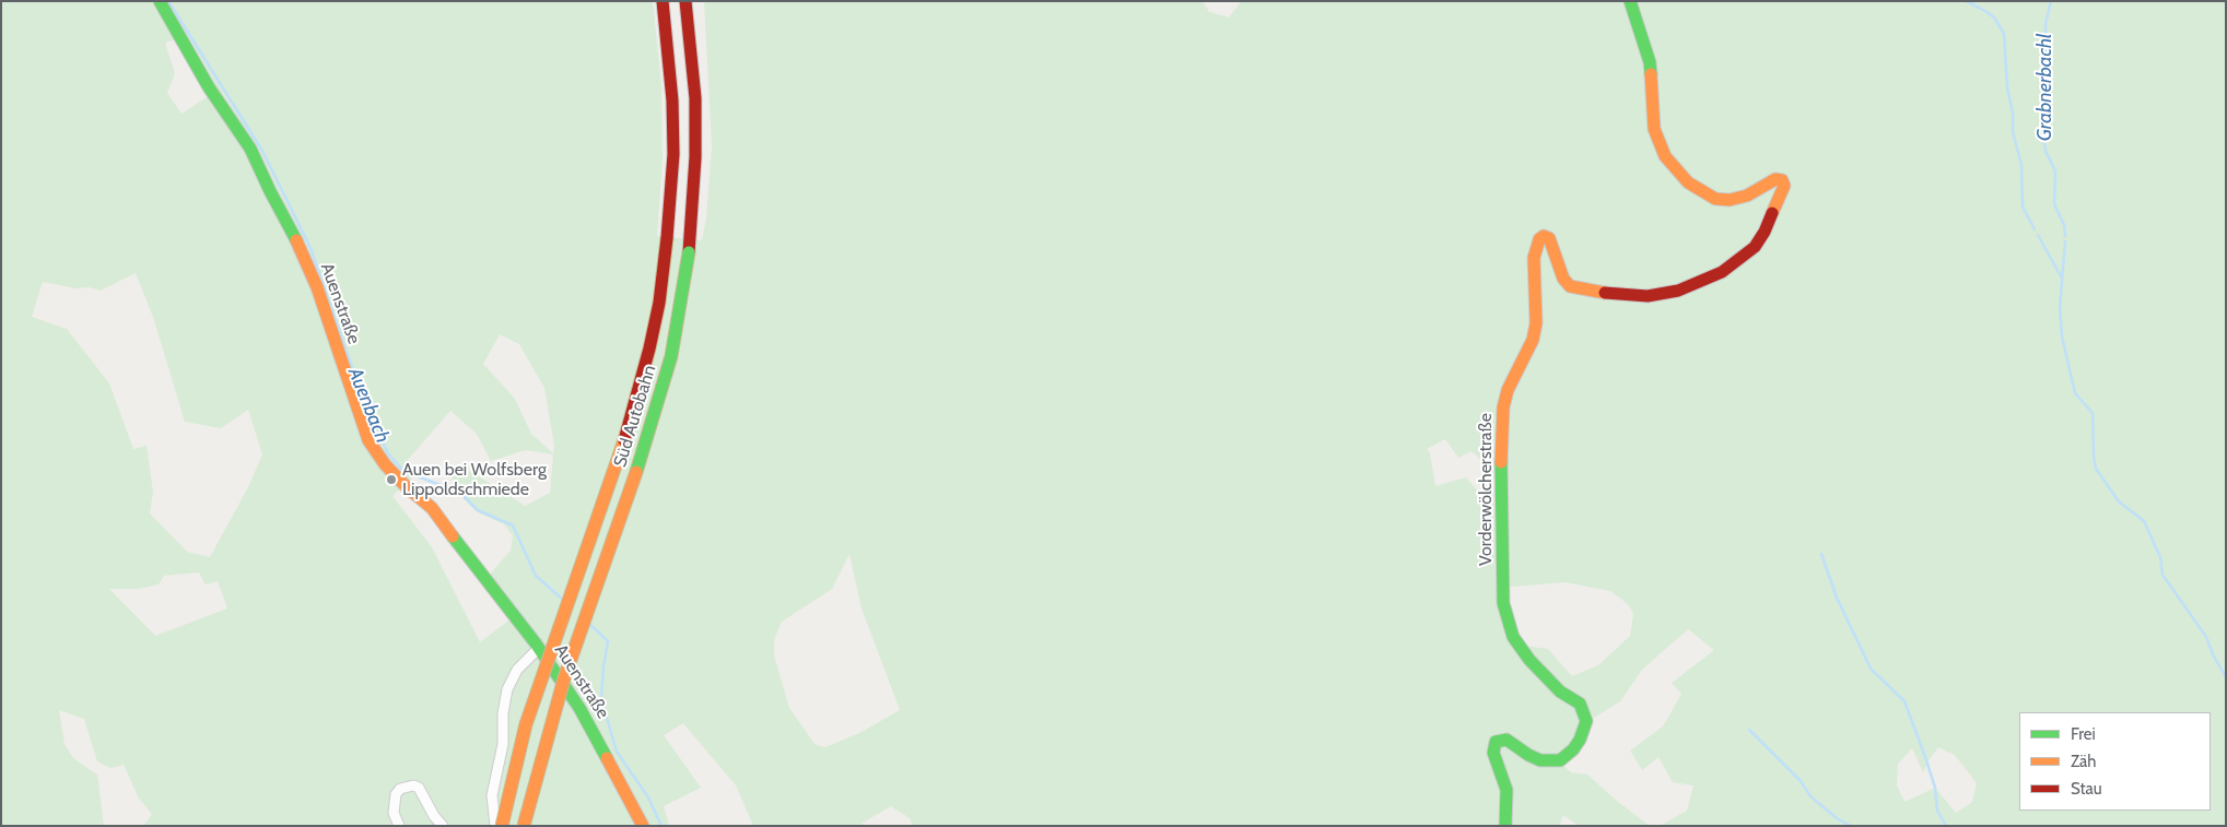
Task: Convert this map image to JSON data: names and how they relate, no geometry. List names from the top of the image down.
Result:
{
  "streets": {
    "main road": ["Auenstraße", "Süd Autobahn", "Vorderwölcherstraße"]
  },
  "water": ["Grabnerbachl", "Auenbach"],
  "places": ["Auen bei Wolfsberg Lippoldschmiede"],
  "legend": ["Frei", "Zäh", "Stau"]
}
